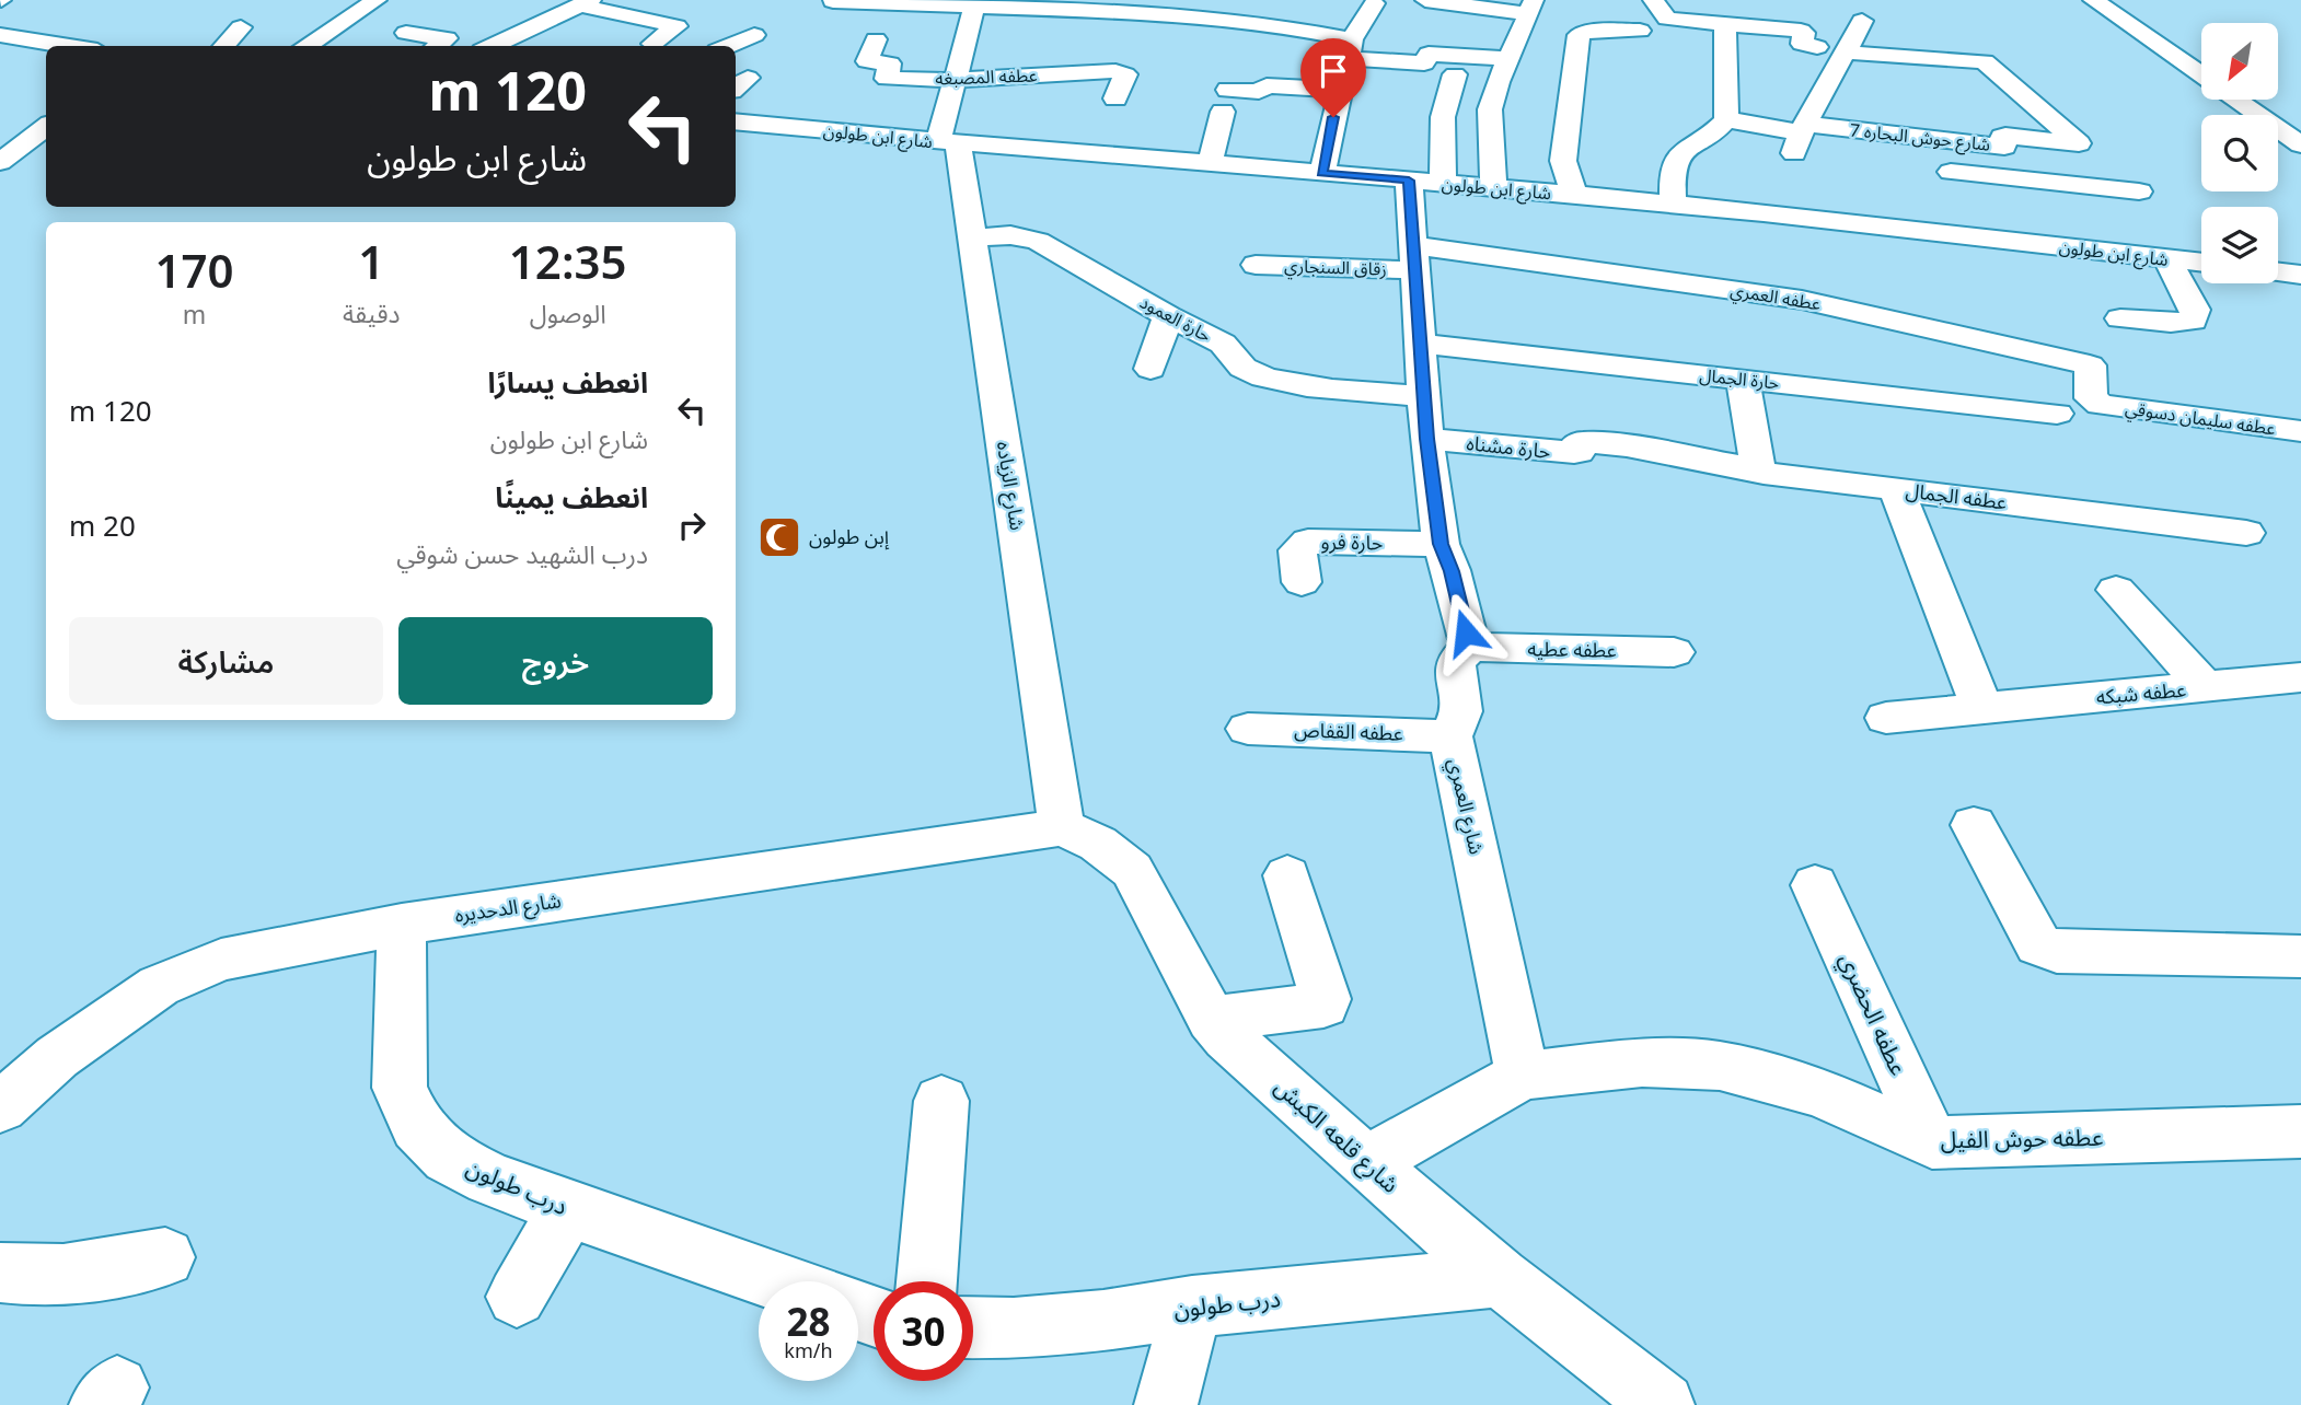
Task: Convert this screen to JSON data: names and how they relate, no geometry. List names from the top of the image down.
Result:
{
  "streets": {
    "street": [
      "عطفه المصبغه",
      "شارع ابن طولون",
      "شارع حوش البحاره 7",
      "زقاق السنجاري",
      "عطفه العمري",
      "حارة العمود",
      "حارة الجمال",
      "عطفه سليمان دسوقي",
      "حارة مشناه",
      "شارع الزياده",
      "عطفه الجمال",
      "حارة فرو",
      "عطفه عطيه",
      "عطفه شبكه",
      "عطفه القفاص",
      "شارع العمري",
      "شارع الدحديره",
      "عطفه الحضري",
      "شارع قلعه الكبش",
      "عطفه حوش الفيل",
      "درب طولون"
    ]
  },
  "crossings": [
    ["شارع ابن طولون", "شارع الزياده"],
    ["زقاق السنجاري", "عطفه العمري"],
    ["عطفه العمري", "عطفه سليمان دسوقي"],
    ["حارة العمود", "شارع الزياده"],
    ["حارة مشناه", "عطفه الجمال"],
    ["شارع الزياده", "شارع الدحديره"],
    ["شارع الزياده", "شارع قلعه الكبش"],
    ["عطفه عطيه", "شارع العمري"],
    ["عطفه القفاص", "شارع العمري"],
    ["شارع العمري", "عطفه حوش الفيل"],
    ["شارع الدحديره", "شارع قلعه الكبش"],
    ["شارع الدحديره", "درب طولون"],
    ["عطفه الحضري", "عطفه حوش الفيل"],
    ["شارع قلعه الكبش", "عطفه حوش الفيل"],
    ["شارع قلعه الكبش", "درب طولون"]
  ],
  "places": {
    "mosque": ["إبن طولون"]
  },
  "north": "bottom left",
  "page": {
    "turn": ["120 m", "شارع ابن طولون"],
    "eta": [
      "12:35",
      "الوصول",
      "1",
      "دقيقة",
      "170",
      "m"
    ],
    "list": [
      {
        "name": "انعطف يسارًا",
        "note": "شارع ابن طولون",
        "value": "120 m"
      },
      {
        "name": "انعطف يمينًا",
        "note": "درب الشهيد حسن شوقي",
        "value": "20 m"
      }
    ],
    "buttons": ["خروج", "مشاركة"],
    "speed": "28 km/h",
    "limit": "30"
  }
}
